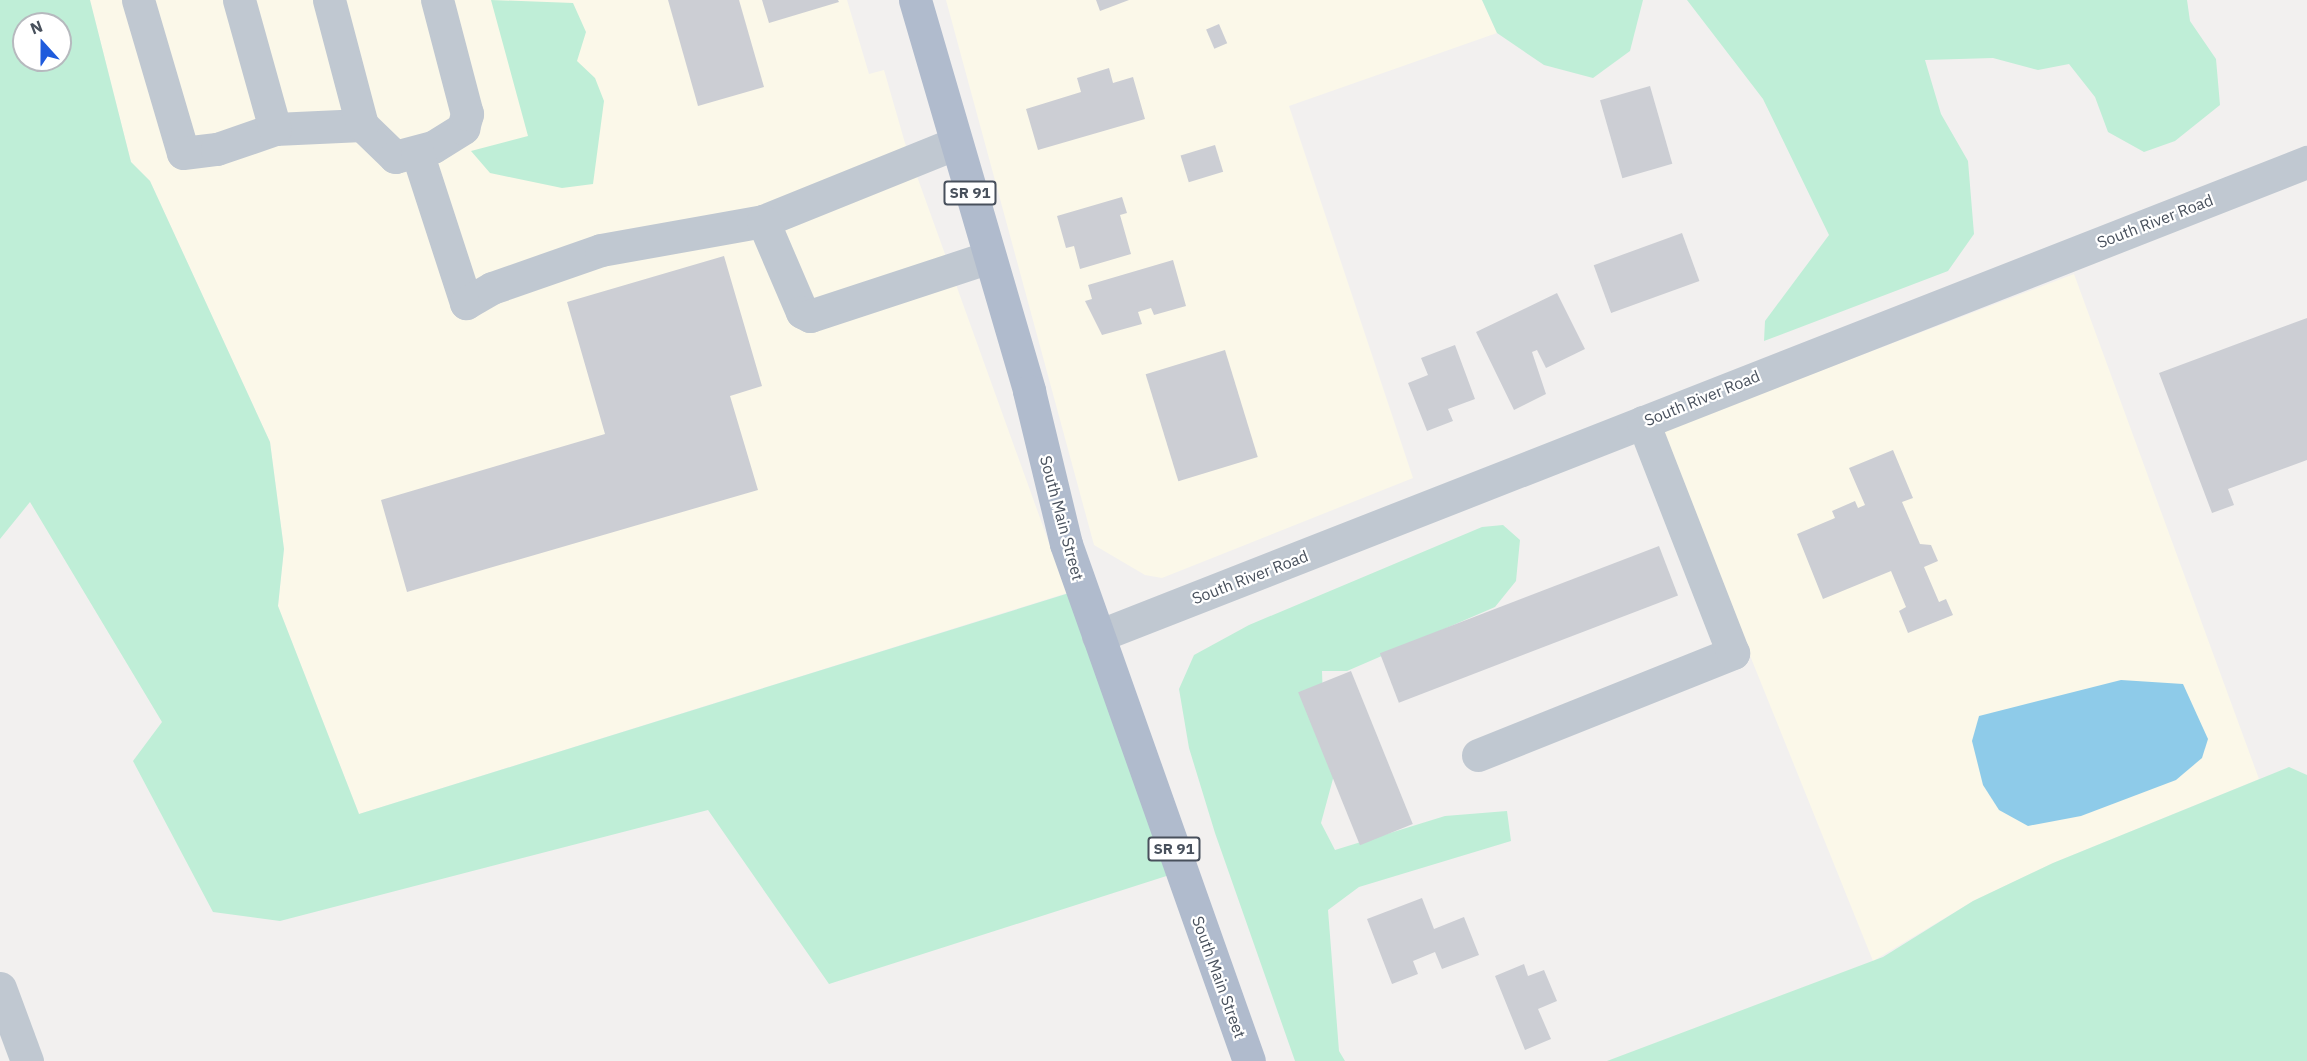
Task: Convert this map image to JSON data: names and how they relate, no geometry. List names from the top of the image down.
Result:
{
  "streets": {
    "main road": ["SR 91", "South Main Street"],
    "street": ["South River Road"]
  },
  "crossings": [
    ["South River Road", "South Main Street"]
  ],
  "north": "top"
}
